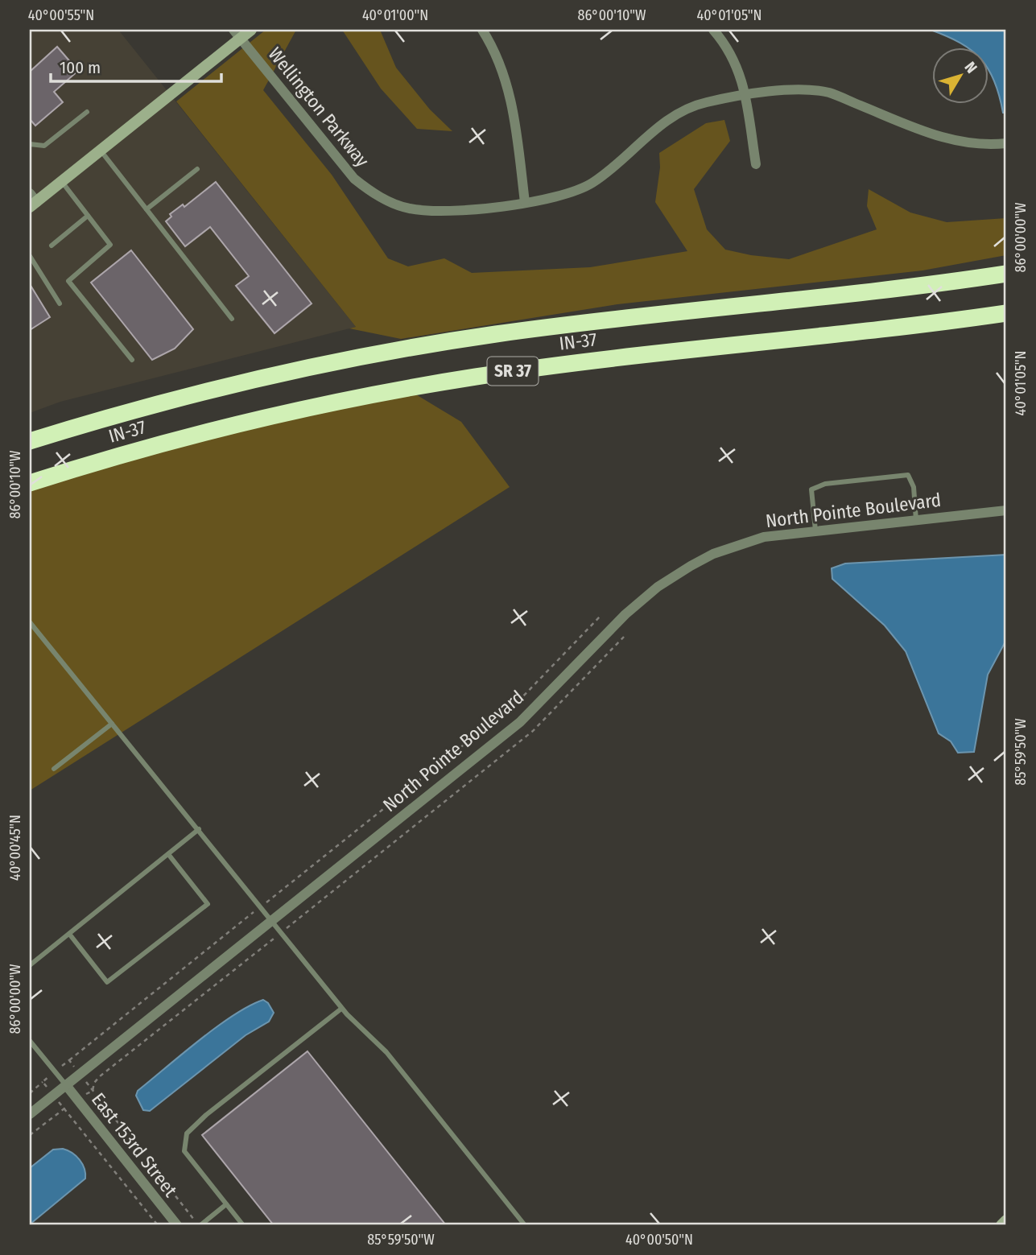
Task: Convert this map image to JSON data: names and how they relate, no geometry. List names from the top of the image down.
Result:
{
  "streets": {
    "highway": ["IN-37", "SR 37"],
    "street": ["Wellington Parkway", "North Pointe Boulevard", "East 153rd Street"]
  },
  "crossings": [
    ["North Pointe Boulevard", "East 153rd Street"]
  ],
  "scale_bar": "100 m",
  "north": "top right",
  "coordinates": [
    "40°00'55\"N",
    "40°01'00\"N",
    "86°00'10\"W",
    "40°01'05\"N",
    "86°00'00\"W",
    "85°59'50\"W",
    "40°00'45\"N",
    "40°00'50\"N"
  ]
}
